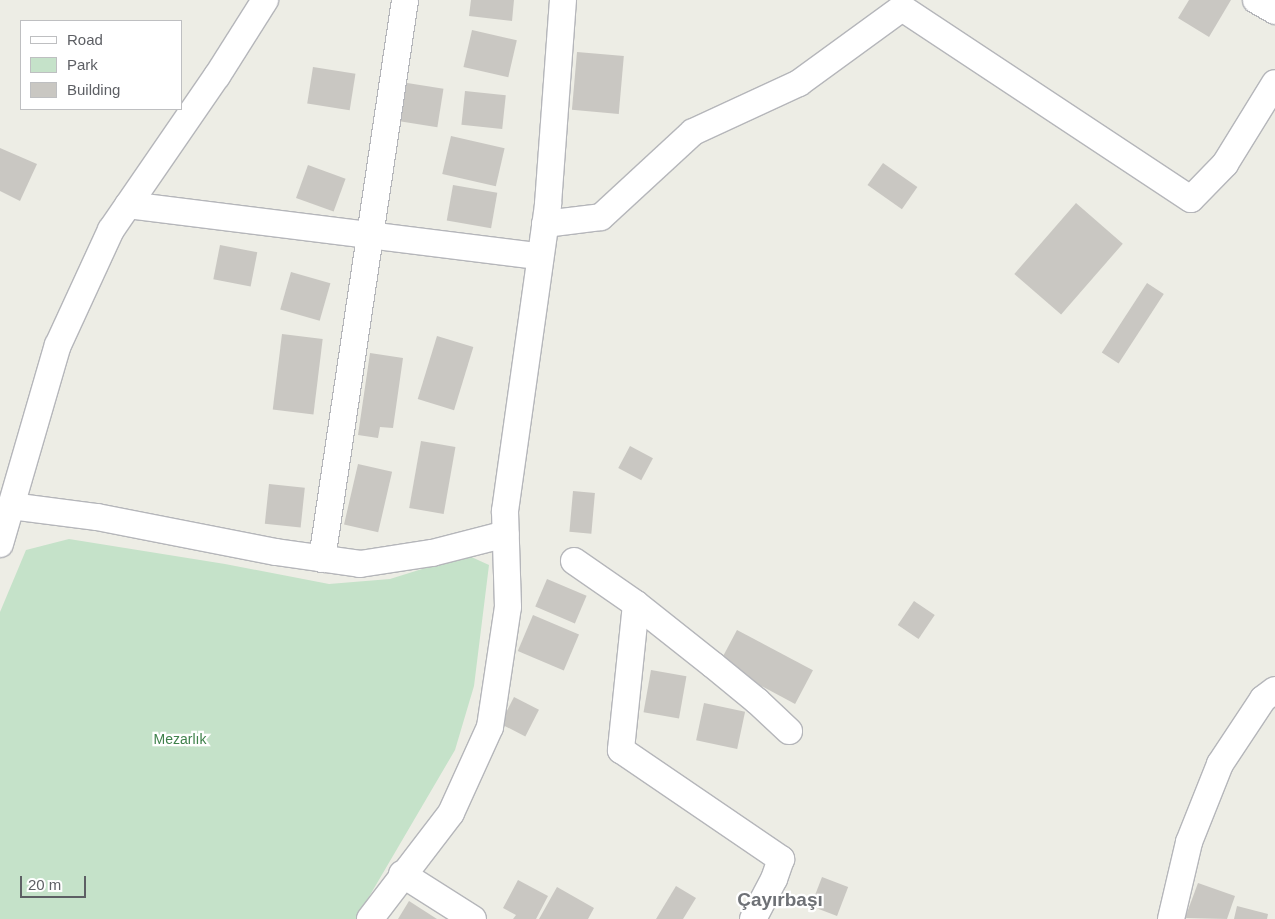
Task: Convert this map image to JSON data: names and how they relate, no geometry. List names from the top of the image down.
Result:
{
  "districts": ["Çayırbaşı"],
  "parks": ["Mezarlık"],
  "legend": ["Road", "Park", "Building"],
  "scale_bar": "20 m"
}
